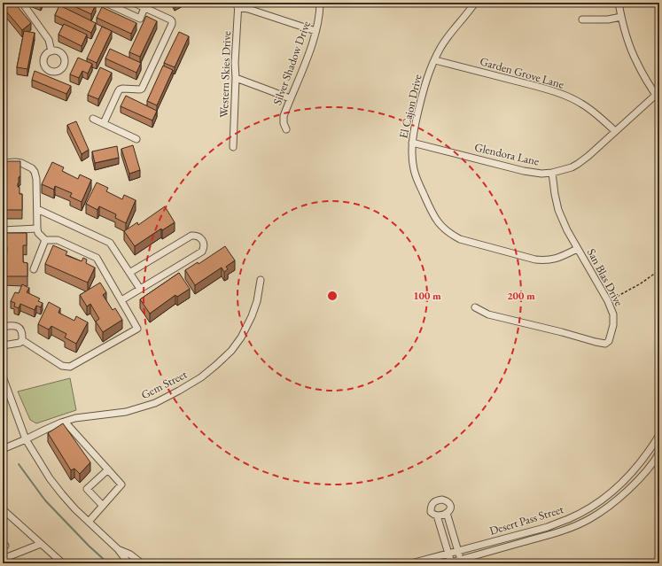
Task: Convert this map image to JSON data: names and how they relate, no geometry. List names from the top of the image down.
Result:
{
  "streets": {
    "street": [
      "Silver Shadow Drive",
      "Garden Grove Lane",
      "Western Skies Drive",
      "El Cajon Drive",
      "Glendora Lane",
      "San Blas Drive",
      "Gem Street",
      "Desert Pass Street"
    ]
  },
  "crossings": [
    ["Garden Grove Lane", "El Cajon Drive"],
    ["Garden Grove Lane", "Glendora Lane"],
    ["El Cajon Drive", "Glendora Lane"],
    ["El Cajon Drive", "San Blas Drive"],
    ["Glendora Lane", "San Blas Drive"]
  ],
  "rings": ["100 m", "200 m"]
}
